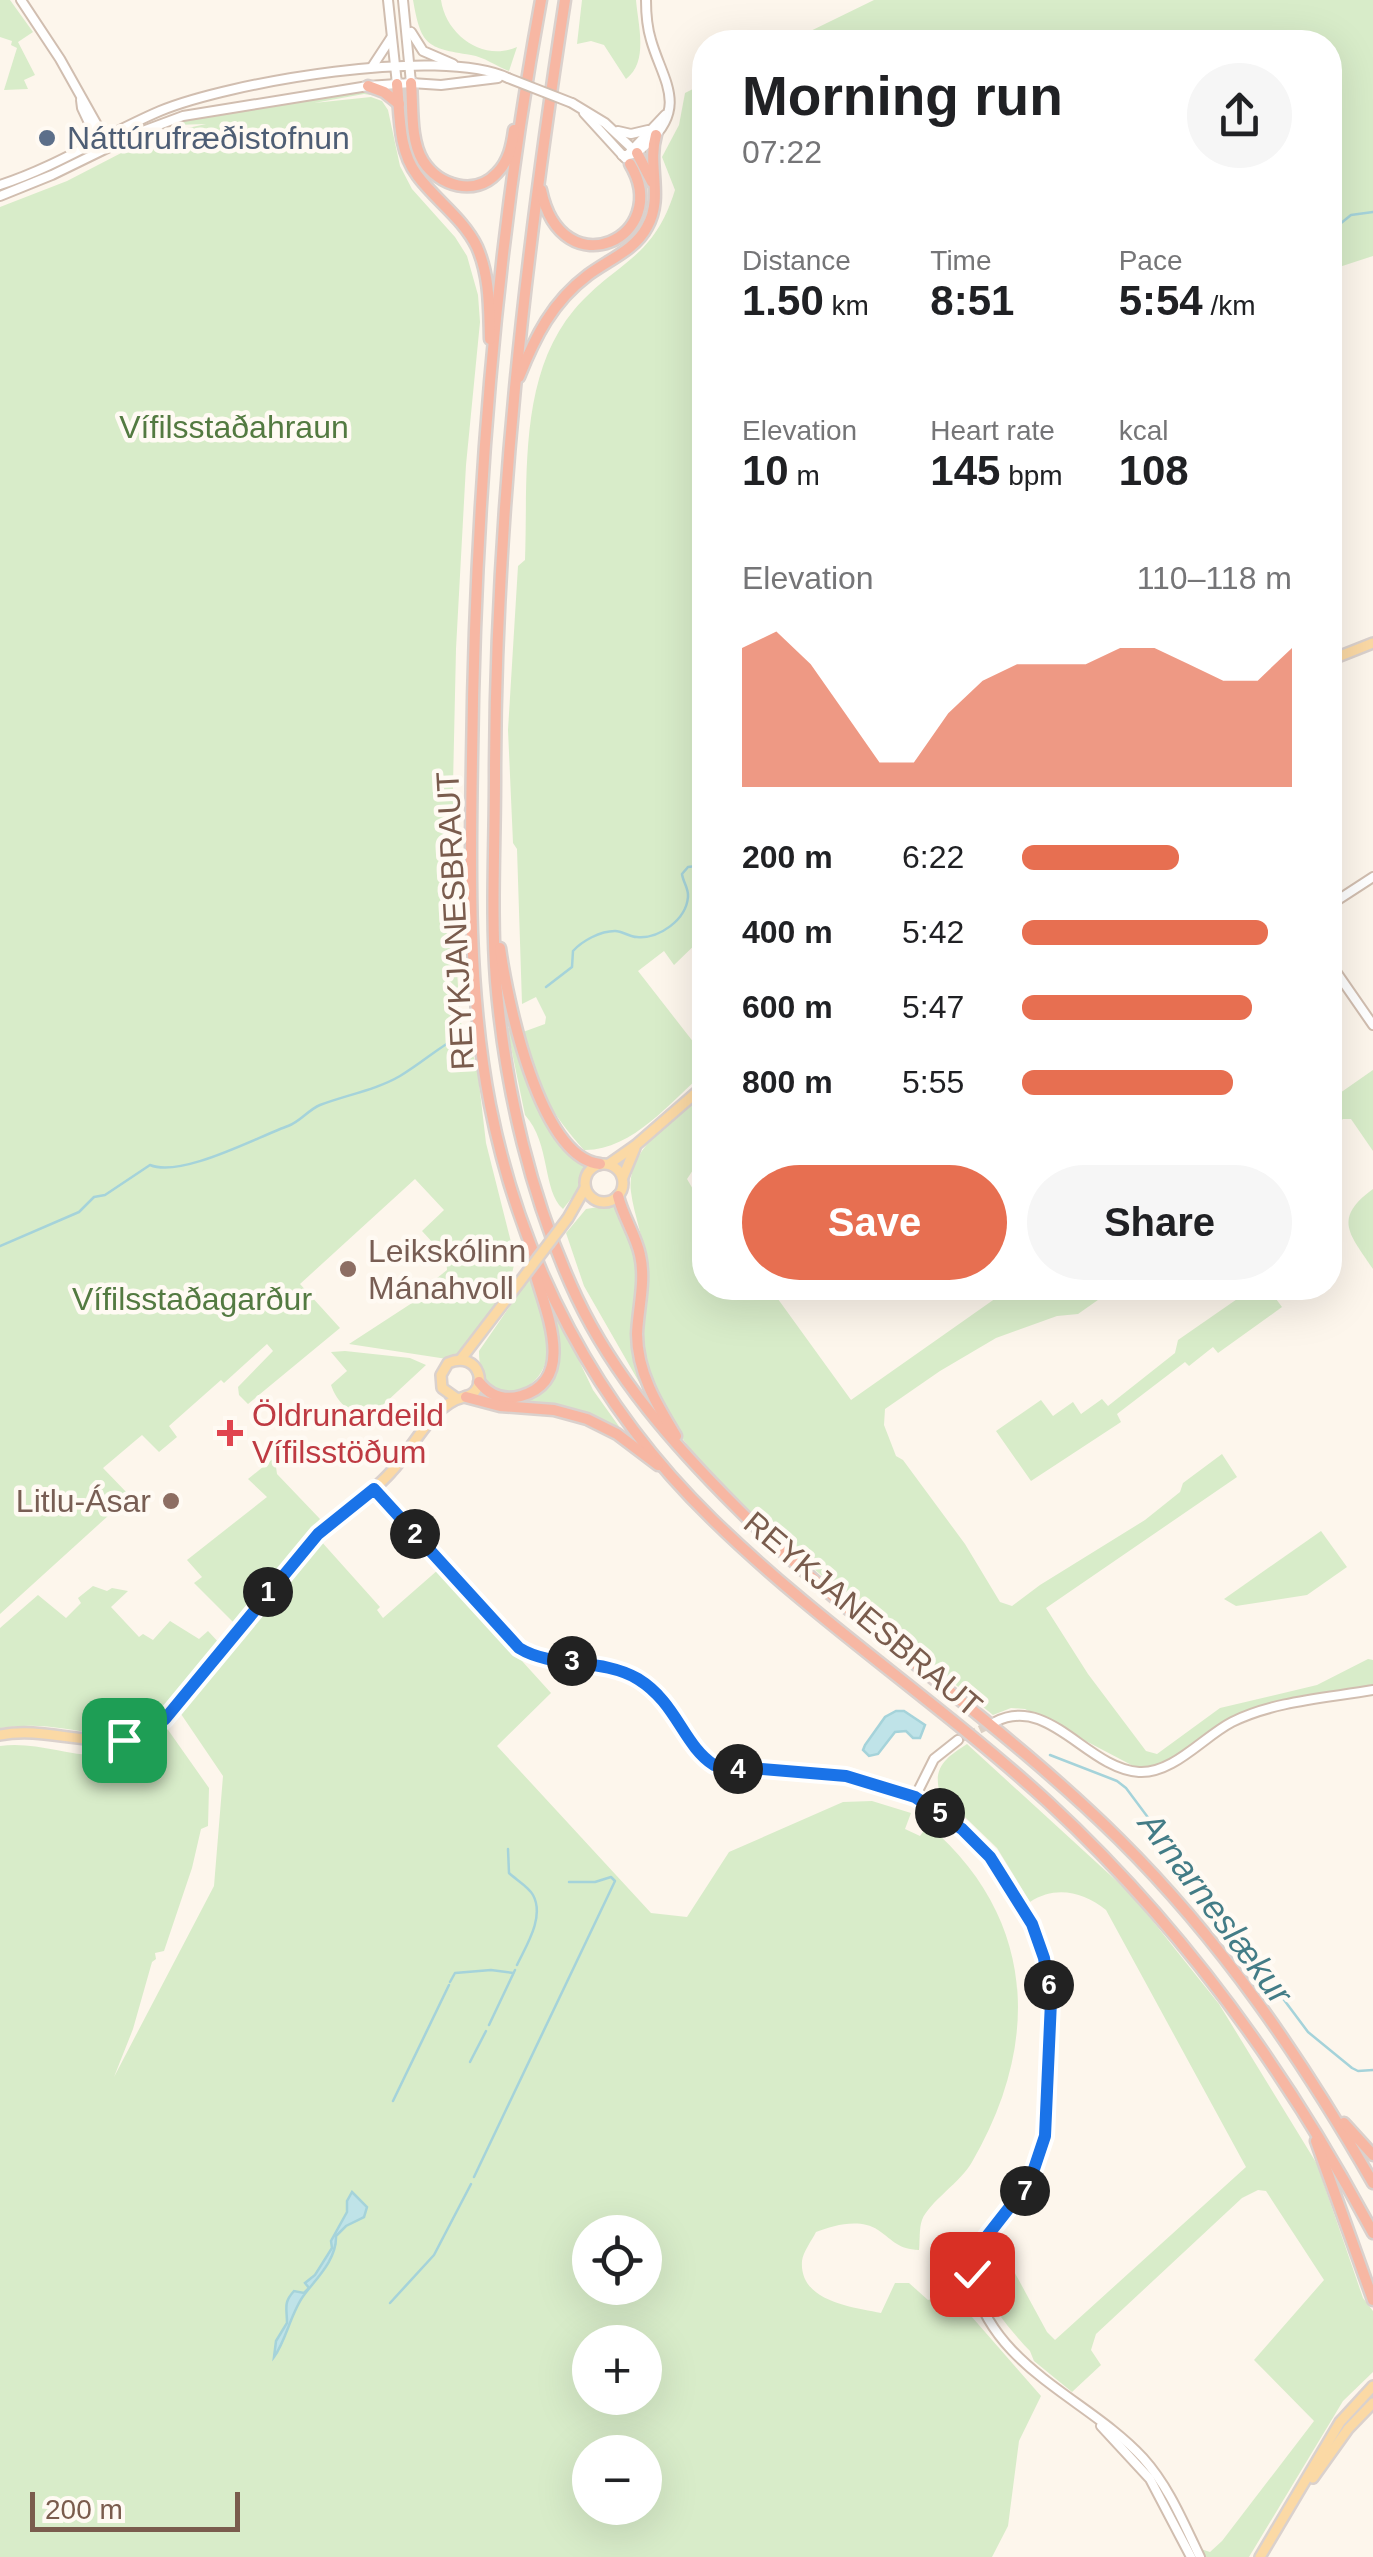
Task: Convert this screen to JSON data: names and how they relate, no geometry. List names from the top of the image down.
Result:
{
  "streets": {
    "highway": ["REYKJANESBRAUT"]
  },
  "water": ["Arnarneslækur"],
  "parks": ["Vífilsstaðahraun", "Vífilsstaðagarður"],
  "places": {
    "other": ["Náttúrufræðistofnun", "Leikskólinn Mánahvoll", "Litlu-Ásar"],
    "health": ["Öldrunardeild Vífilsstöðum"]
  },
  "scale_bar": "200 m",
  "page": {
    "heading": ["Morning run", "07:22"],
    "stats": [
      ["Distance", "1.50 km"],
      ["Time", "8:51"],
      ["Pace", "5:54 /km"],
      ["Elevation", "10 m"],
      ["Heart rate", "145 bpm"],
      ["kcal", "108"]
    ],
    "chart": ["Elevation", "110–118 m"],
    "list": [
      {
        "name": "200 m",
        "note": "6:22"
      },
      {
        "name": "400 m",
        "note": "5:42"
      },
      {
        "name": "600 m",
        "note": "5:47"
      },
      {
        "name": "800 m",
        "note": "5:55"
      }
    ],
    "buttons": ["Save", "Share"],
    "pins": [
      "2",
      "1",
      "3",
      "4",
      "5",
      "6",
      "7"
    ],
    "map_buttons": ["+", "−"],
    "scale": "200 m"
  }
}
